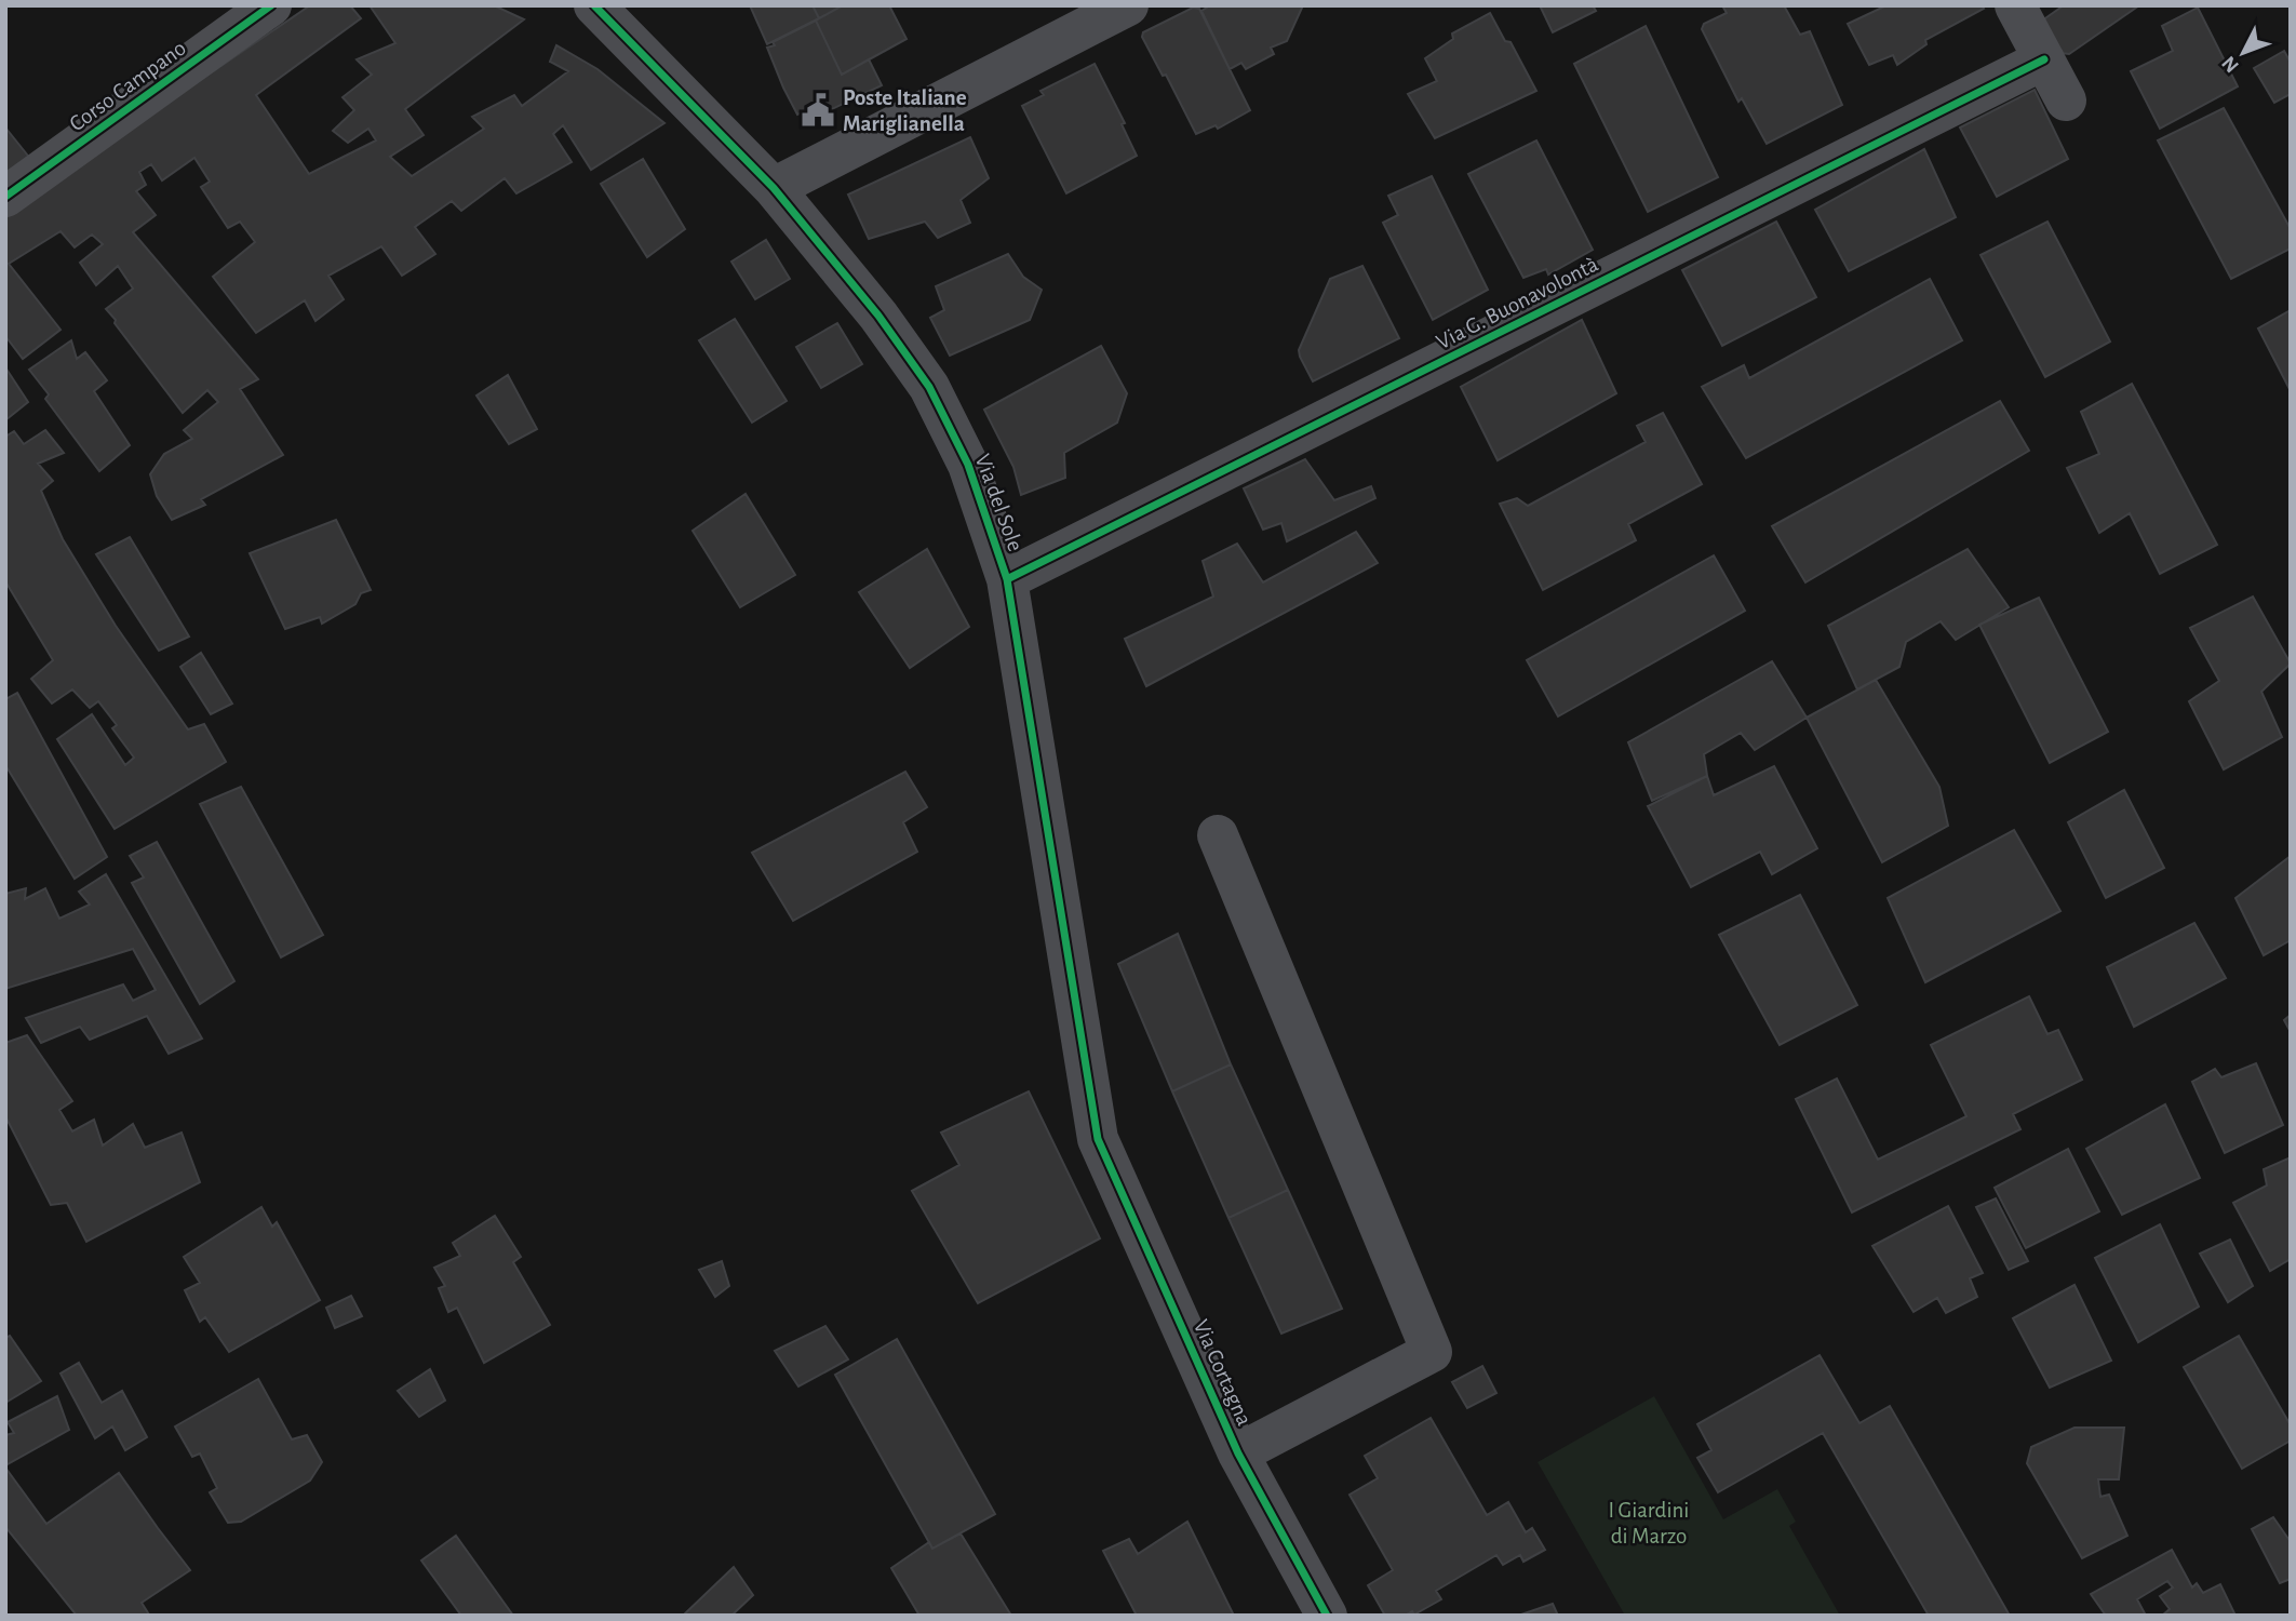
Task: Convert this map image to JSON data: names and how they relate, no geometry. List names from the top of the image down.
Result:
{
  "streets": {
    "street": [
      "Corso Campano",
      "Via G. Buonavolontà",
      "Via del Sole",
      "Via Cortagna"
    ]
  },
  "crossings": [
    ["Via G. Buonavolontà", "Via del Sole"],
    ["Via del Sole", "Via Cortagna"]
  ],
  "parks": ["I Giardini di Marzo"],
  "places": {
    "public building": ["Poste Italiane Mariglianella"]
  },
  "north": "bottom left"
}
